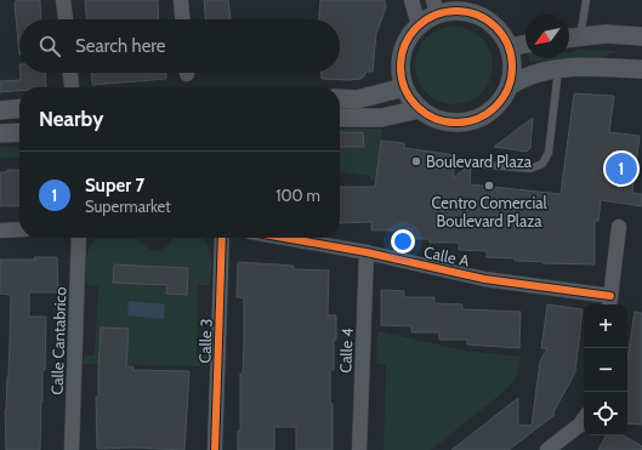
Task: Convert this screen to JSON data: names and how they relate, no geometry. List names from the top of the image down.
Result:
{
  "streets": {
    "street": [
      "Calle A",
      "Calle Cantabrico",
      "Calle 3",
      "Calle 4"
    ]
  },
  "crossings": [
    ["Calle A", "Calle 4"]
  ],
  "places": ["Boulevard Plaza", "Centro Comercial Boulevard Plaza"],
  "north": "bottom left",
  "page": {
    "search": "Search here",
    "heading": "Nearby",
    "pins": "1",
    "list": [
      {
        "mark": "1",
        "name": "Super 7",
        "note": "Supermarket",
        "value": "100 m"
      }
    ],
    "map_buttons": ["+", "−"]
  }
}
